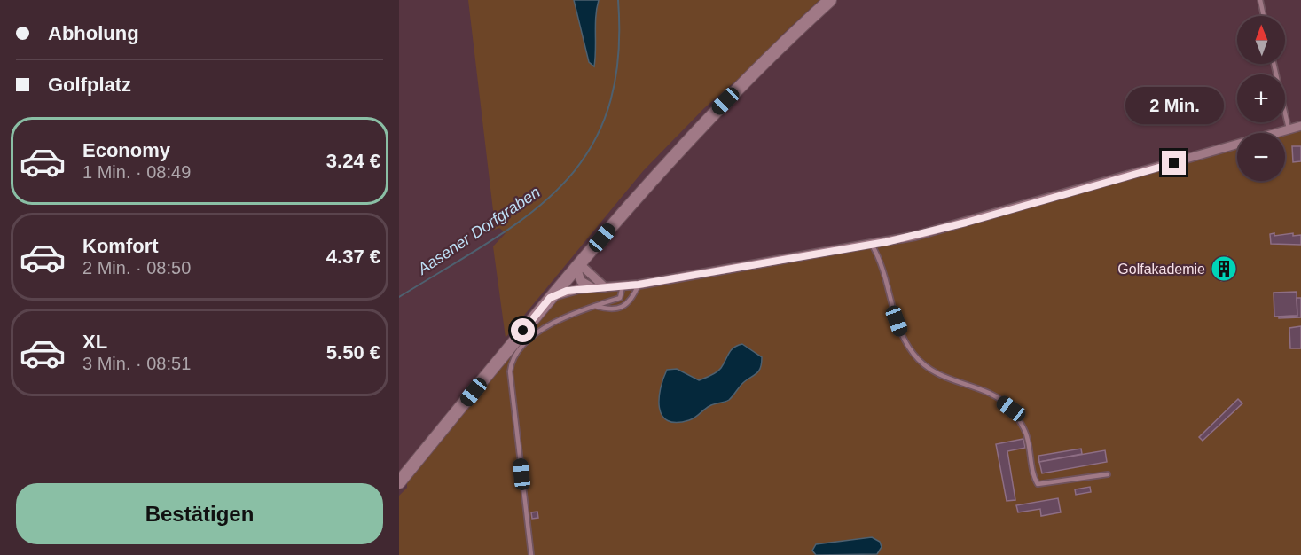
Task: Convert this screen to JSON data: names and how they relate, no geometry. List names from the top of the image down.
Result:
{
  "water": ["Aasener Dorfgraben"],
  "places": {
    "building": ["Golfakademie"]
  },
  "north": "top",
  "page": {
    "banner": ["Abholung", "Golfplatz"],
    "map_buttons": ["+", "−"],
    "bubble": "2 Min.",
    "list": [
      {
        "name": "Economy",
        "note": "1 Min. · 08:49",
        "value": "3.24 €"
      },
      {
        "name": "Komfort",
        "note": "2 Min. · 08:50",
        "value": "4.37 €"
      },
      {
        "name": "XL",
        "note": "3 Min. · 08:51",
        "value": "5.50 €"
      }
    ],
    "buttons": "Bestätigen"
  }
}
